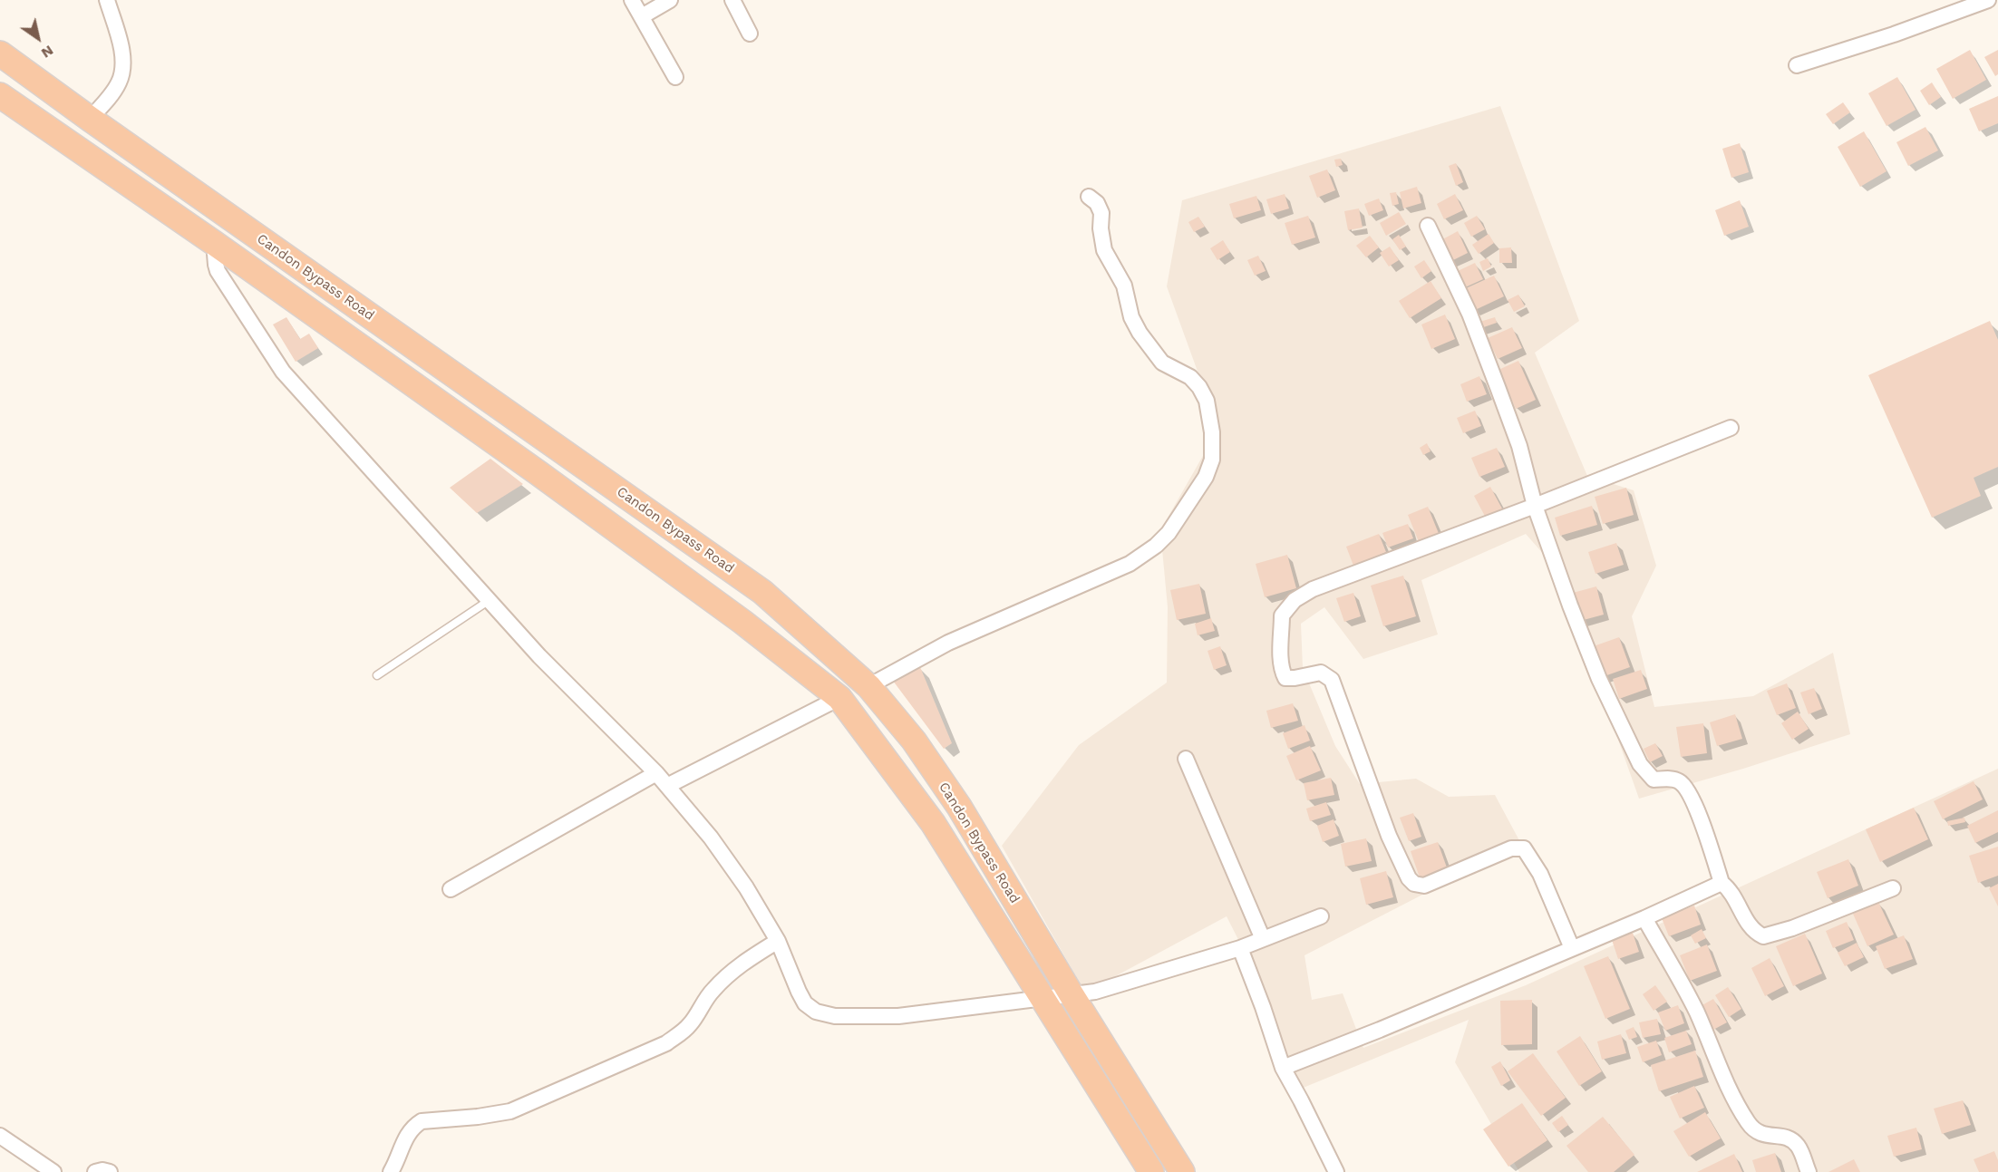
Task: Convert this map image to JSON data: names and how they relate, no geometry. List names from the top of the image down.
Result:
{
  "streets": {
    "highway": ["Candon Bypass Road"]
  },
  "north": "bottom right"
}
